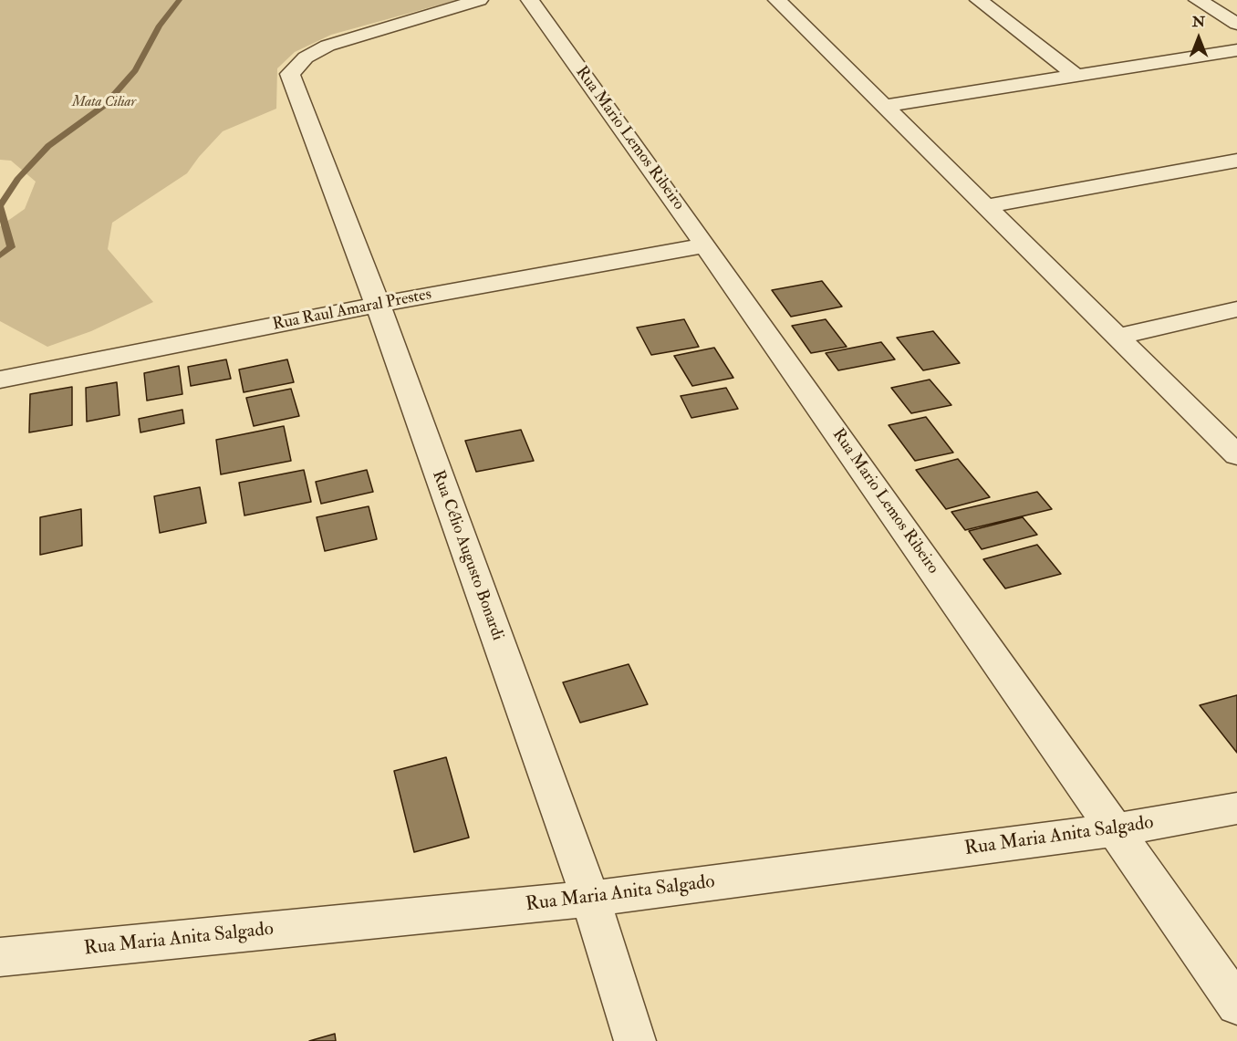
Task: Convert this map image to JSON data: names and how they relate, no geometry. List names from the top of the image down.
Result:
{
  "streets": {
    "street": [
      "Rua Mario Lemos Ribeiro",
      "Rua Raul Amaral Prestes",
      "Rua Célio Augusto Bonardi",
      "Rua Maria Anita Salgado"
    ]
  },
  "crossings": [
    ["Rua Mario Lemos Ribeiro", "Rua Raul Amaral Prestes"],
    ["Rua Mario Lemos Ribeiro", "Rua Maria Anita Salgado"],
    ["Rua Raul Amaral Prestes", "Rua Célio Augusto Bonardi"],
    ["Rua Célio Augusto Bonardi", "Rua Maria Anita Salgado"]
  ],
  "parks": ["Mata Ciliar"],
  "north": "top"
}
